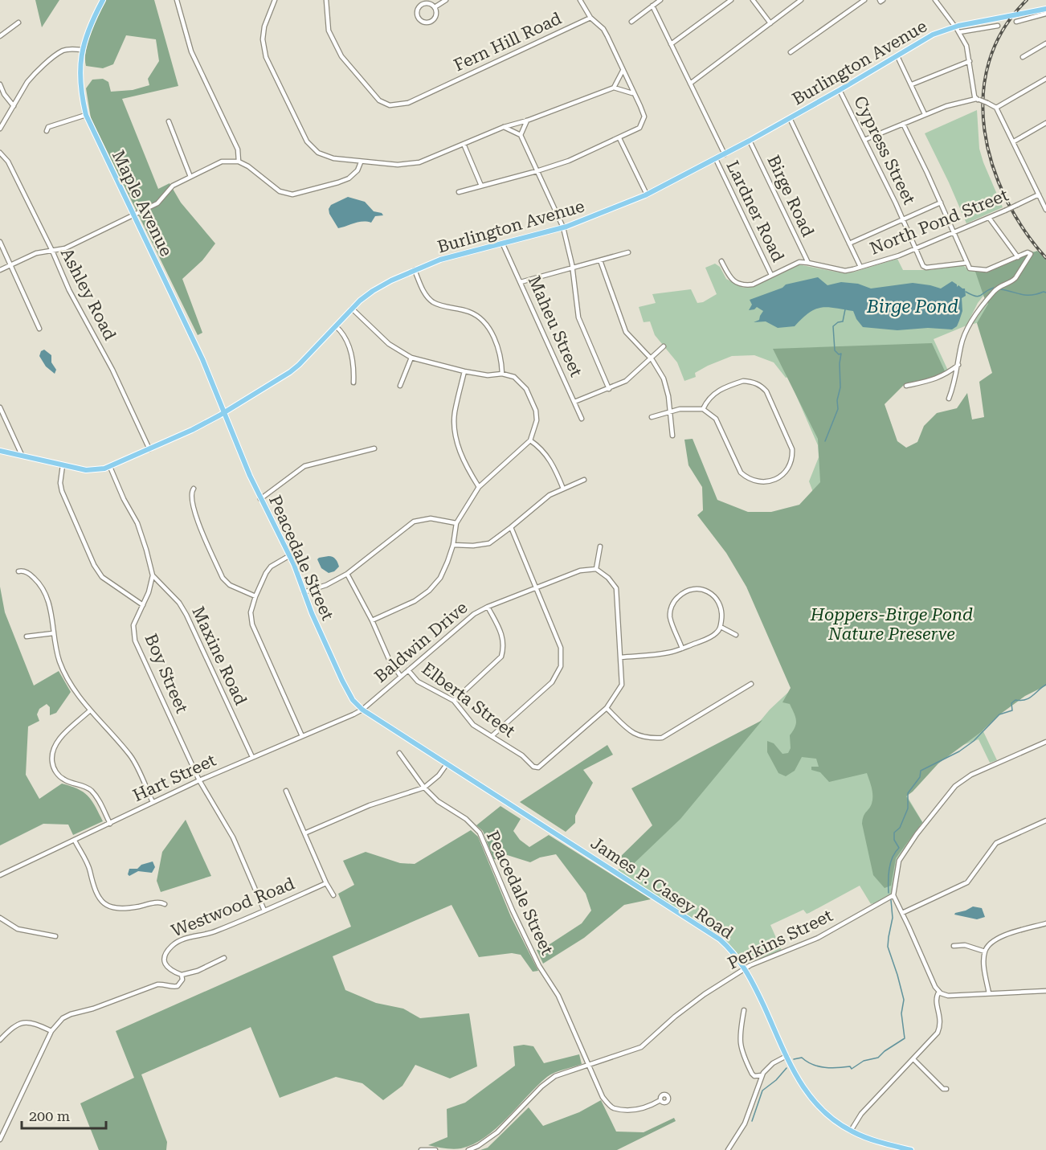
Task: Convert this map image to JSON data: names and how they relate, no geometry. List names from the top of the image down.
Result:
{
  "streets": {
    "main road": [
      "Burlington Avenue",
      "Maple Avenue",
      "Peacedale Street",
      "James P. Casey Road"
    ],
    "street": [
      "Fern Hill Road",
      "Cypress Street",
      "Birge Road",
      "Lardner Road",
      "North Pond Street",
      "Ashley Road",
      "Maheu Street",
      "Baldwin Drive",
      "Maxine Road",
      "Boy Street",
      "Elberta Street",
      "Hart Street",
      "Westwood Road",
      "Perkins Street"
    ]
  },
  "crossings": [
    ["Burlington Avenue", "Cypress Street"],
    ["Burlington Avenue", "Birge Road"],
    ["Burlington Avenue", "Maple Avenue"],
    ["Burlington Avenue", "Lardner Road"],
    ["Burlington Avenue", "Ashley Road"],
    ["Burlington Avenue", "Maheu Street"],
    ["Burlington Avenue", "Peacedale Street"],
    ["Cypress Street", "North Pond Street"],
    ["Birge Road", "North Pond Street"],
    ["Maple Avenue", "Peacedale Street"],
    ["Lardner Road", "North Pond Street"],
    ["Peacedale Street", "Baldwin Drive"],
    ["Peacedale Street", "Hart Street"],
    ["Peacedale Street", "James P. Casey Road"],
    ["Peacedale Street", "Perkins Street"],
    ["Baldwin Drive", "Elberta Street"],
    ["Baldwin Drive", "Hart Street"],
    ["Baldwin Drive", "James P. Casey Road"],
    ["Maxine Road", "Boy Street"],
    ["Maxine Road", "Hart Street"],
    ["Boy Street", "Hart Street"],
    ["Boy Street", "Westwood Road"],
    ["Hart Street", "James P. Casey Road"],
    ["James P. Casey Road", "Perkins Street"]
  ],
  "water": ["Birge Pond"],
  "parks": ["Hoppers-Birge Pond Nature Preserve"],
  "scale_bar": "200 m"
}
